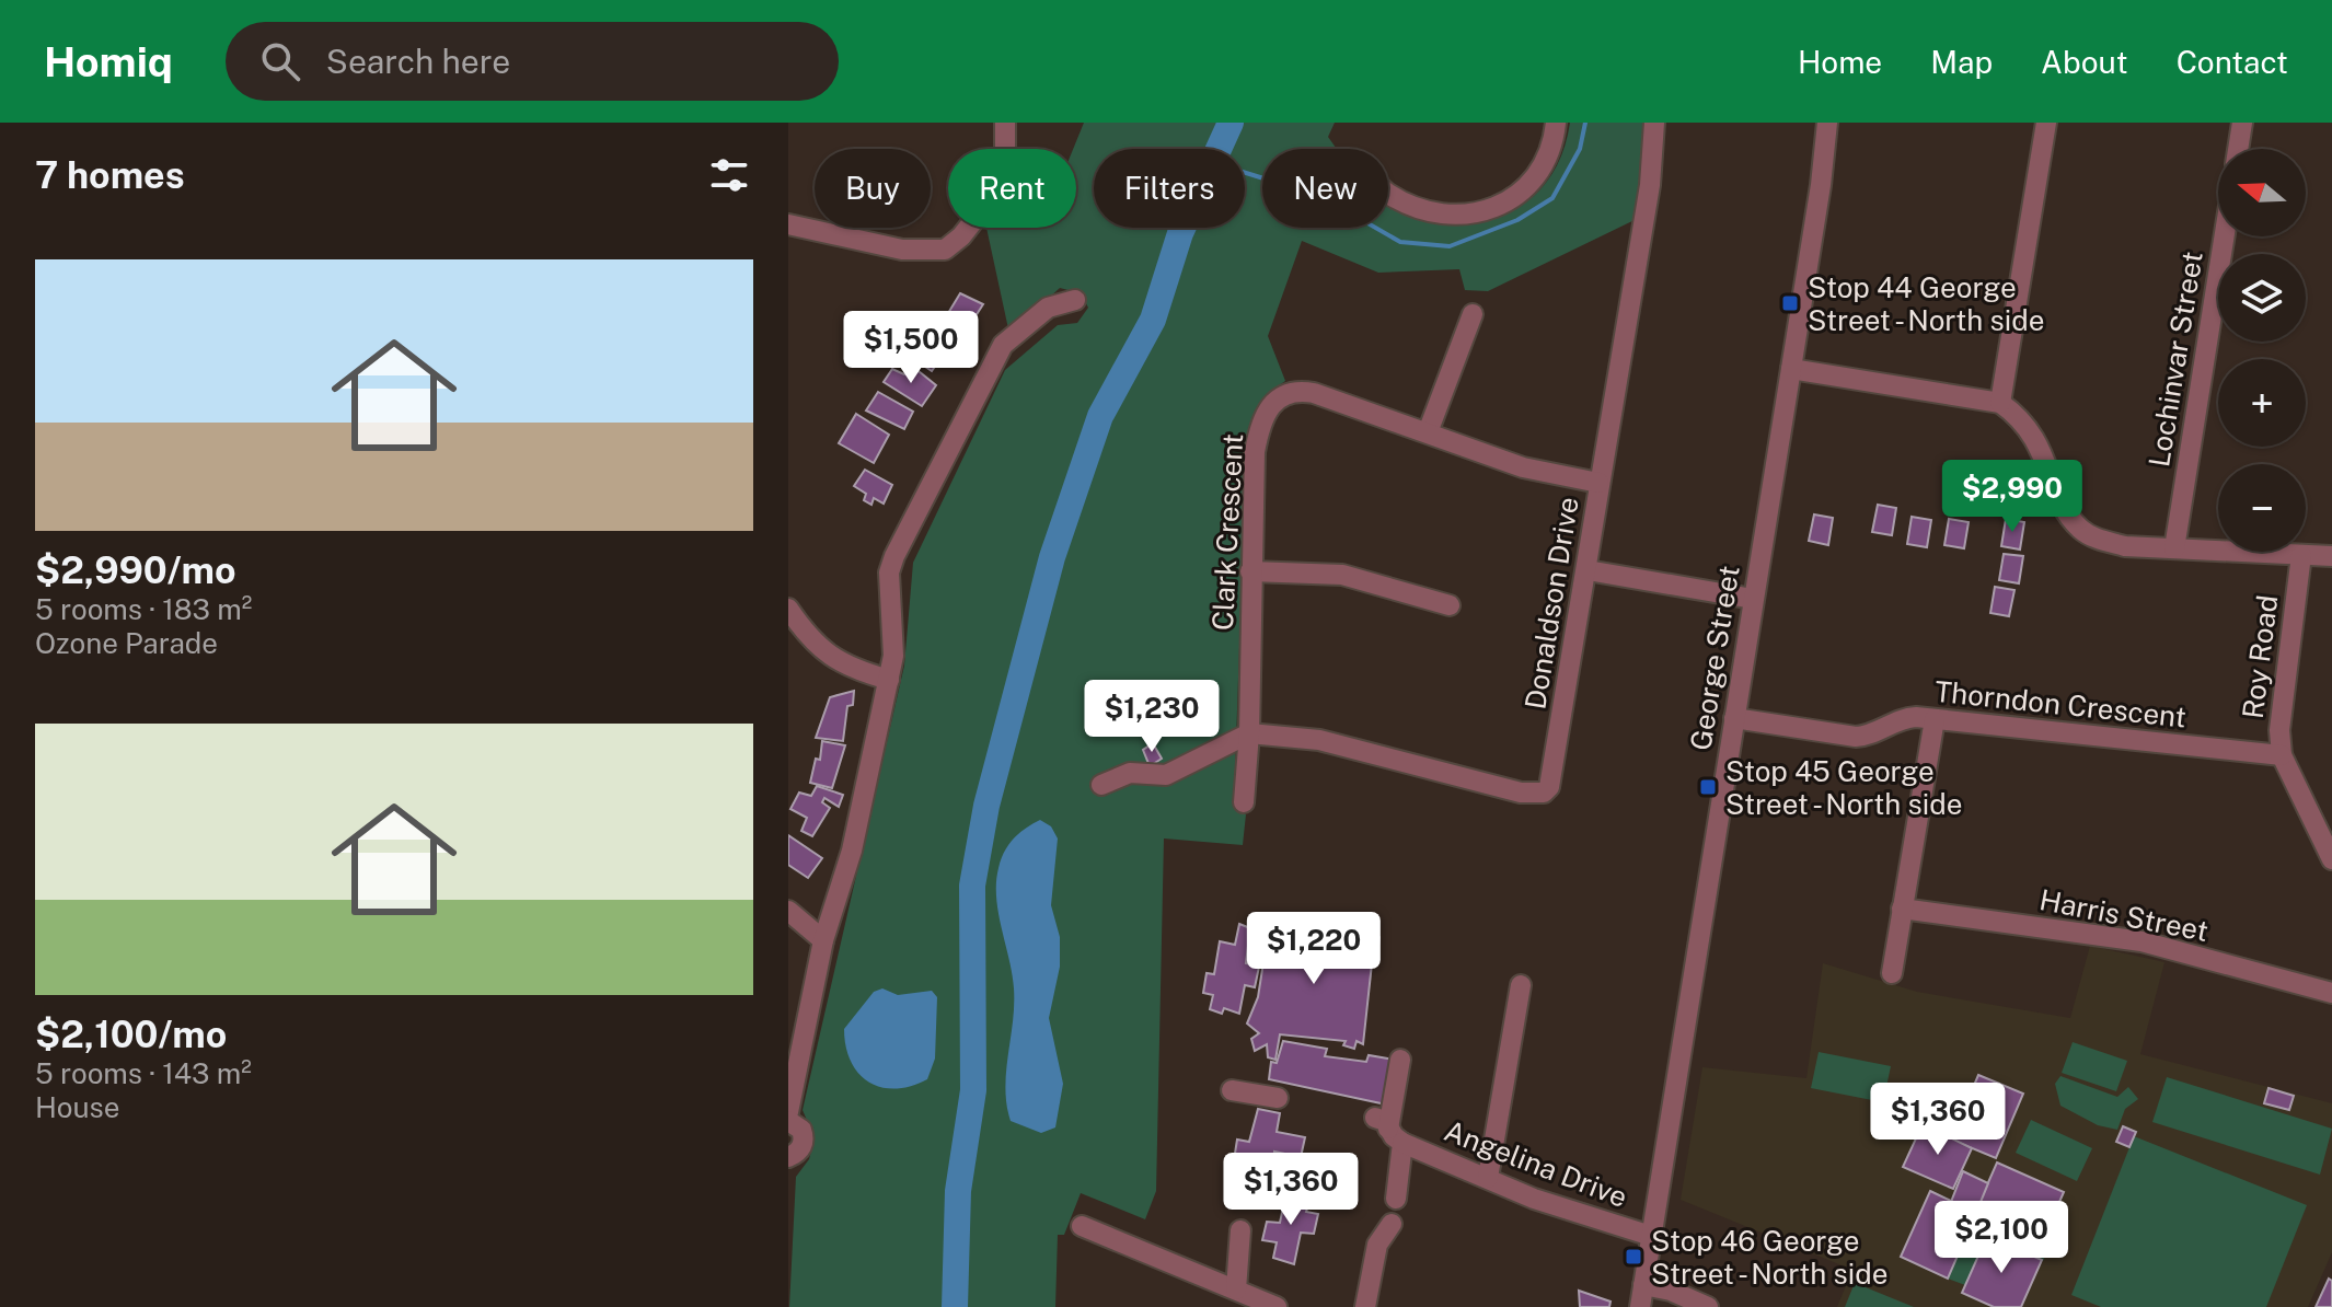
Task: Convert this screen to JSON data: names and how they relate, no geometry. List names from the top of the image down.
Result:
{
  "streets": {
    "street": [
      "Lochinvar Street",
      "Clark Crescent",
      "Donaldson Drive",
      "Roy Road",
      "George Street",
      "Thorndon Crescent",
      "Harris Street",
      "Angelina Drive"
    ]
  },
  "crossings": [
    ["Clark Crescent", "Donaldson Drive"],
    ["Roy Road", "Thorndon Crescent"],
    ["George Street", "Thorndon Crescent"],
    ["George Street", "Angelina Drive"]
  ],
  "places": {
    "transit": ["Stop 44 George Street - North side", "Stop 45 George Street - North side", "Stop 46 George Street - North side"]
  },
  "north": "left",
  "page": {
    "header": "Homiq",
    "search": "Search here",
    "nav": [
      "Home",
      "Map",
      "About",
      "Contact"
    ],
    "heading": "7 homes",
    "map_buttons": ["+", "−"],
    "chip": [
      "Buy",
      "Rent",
      "Filters",
      "New"
    ],
    "list": [
      {
        "name": "$2,990/mo",
        "note": "5 rooms · 183 m² · Ozone Parade"
      },
      {
        "name": "$2,100/mo",
        "note": "5 rooms · 143 m² · House"
      }
    ],
    "price": [
      "$1,500",
      "$2,990",
      "$1,230",
      "$1,220",
      "$1,360",
      "$1,360",
      "$2,100"
    ]
  }
}
